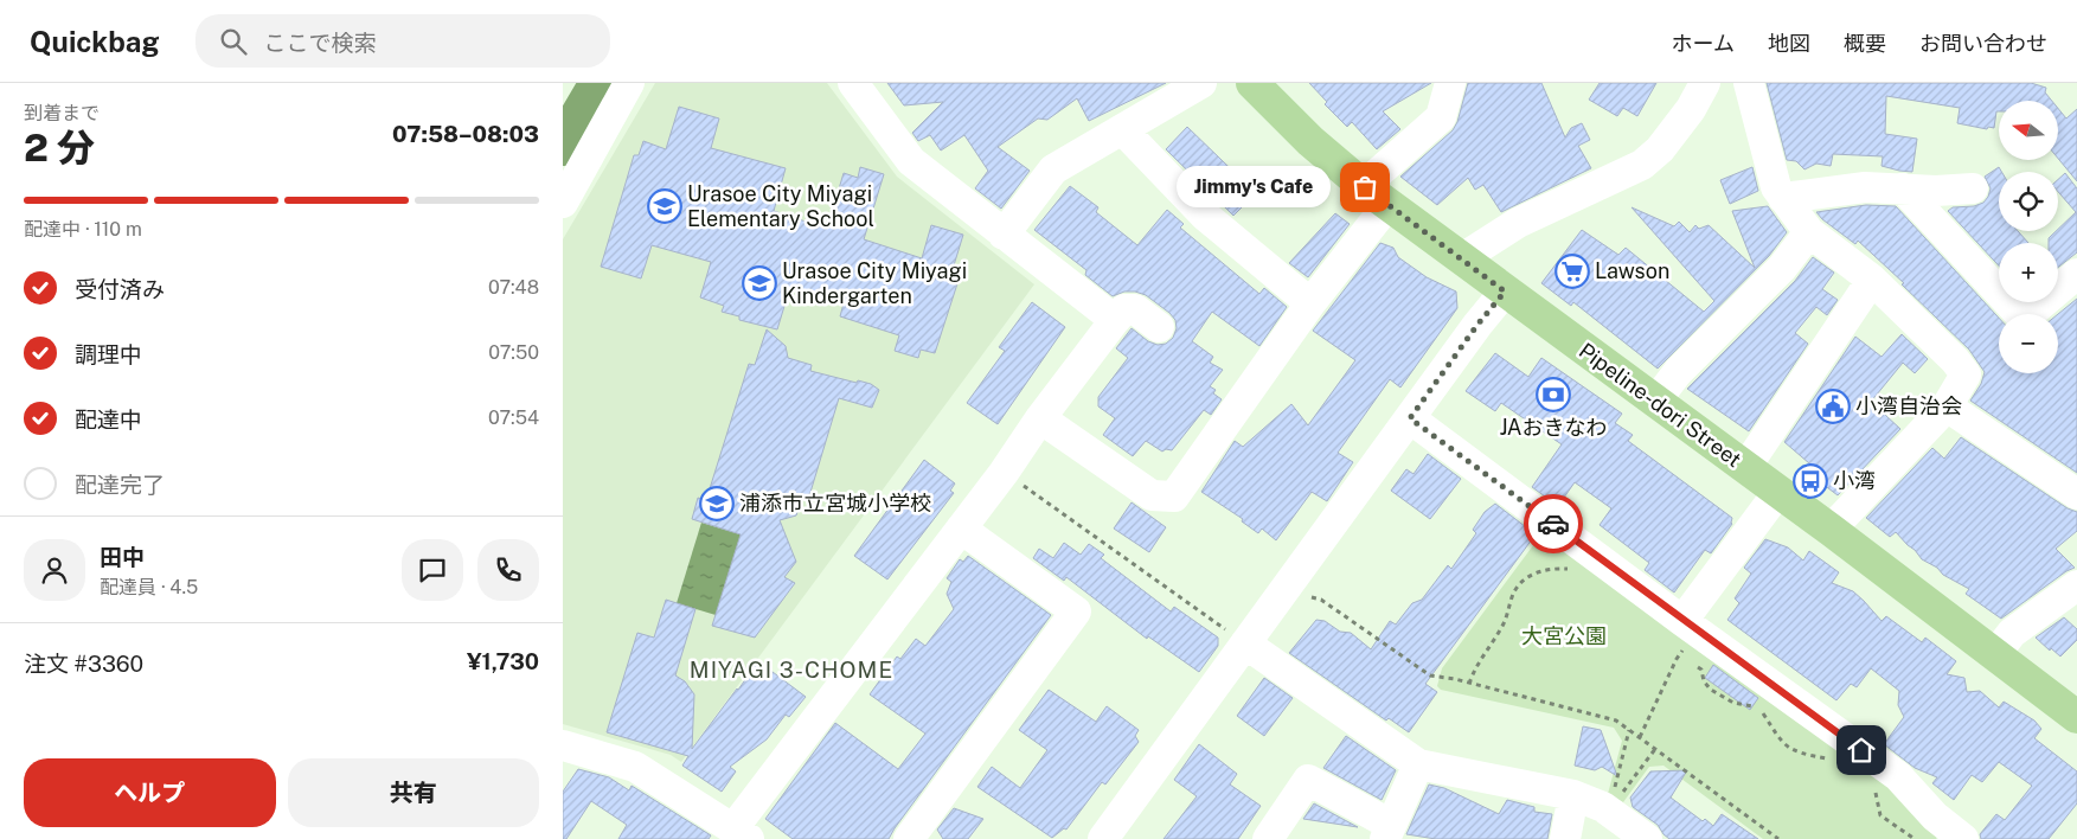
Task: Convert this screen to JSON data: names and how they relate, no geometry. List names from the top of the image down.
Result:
{
  "streets": {
    "main road": ["Pipeline-dori Street"]
  },
  "districts": ["MIYAGI 3-CHOME"],
  "parks": ["大宮公園"],
  "places": {
    "other": ["Jimmy's Cafe"],
    "school or university": ["Urasoe City Miyagi Elementary School", "Urasoe City Miyagi Kindergarten", "浦添市立宮城小学校"],
    "supermarket": ["Lawson"],
    "bank": ["JAおきなわ"],
    "public building": ["小湾自治会"],
    "bus stop": ["小湾"]
  },
  "north": "left",
  "page": {
    "header": "Quickbag",
    "search": "ここで検索",
    "nav": [
      "ホーム",
      "地図",
      "概要",
      "お問い合わせ"
    ],
    "heading": ["2 分", "到着まで", "07:58–08:03"],
    "panel": [
      "田中",
      "配達員 · 4.5",
      "注文 #3360",
      "¥1,730"
    ],
    "map_buttons": ["+", "−"],
    "bubble": "Jimmy's Cafe",
    "bar": "配達中 · 110 m",
    "list": [
      ["受付済み", "07:48"],
      ["調理中", "07:50"],
      ["配達中", "07:54"],
      "配達完了"
    ],
    "buttons": ["ヘルプ", "共有"]
  }
}
